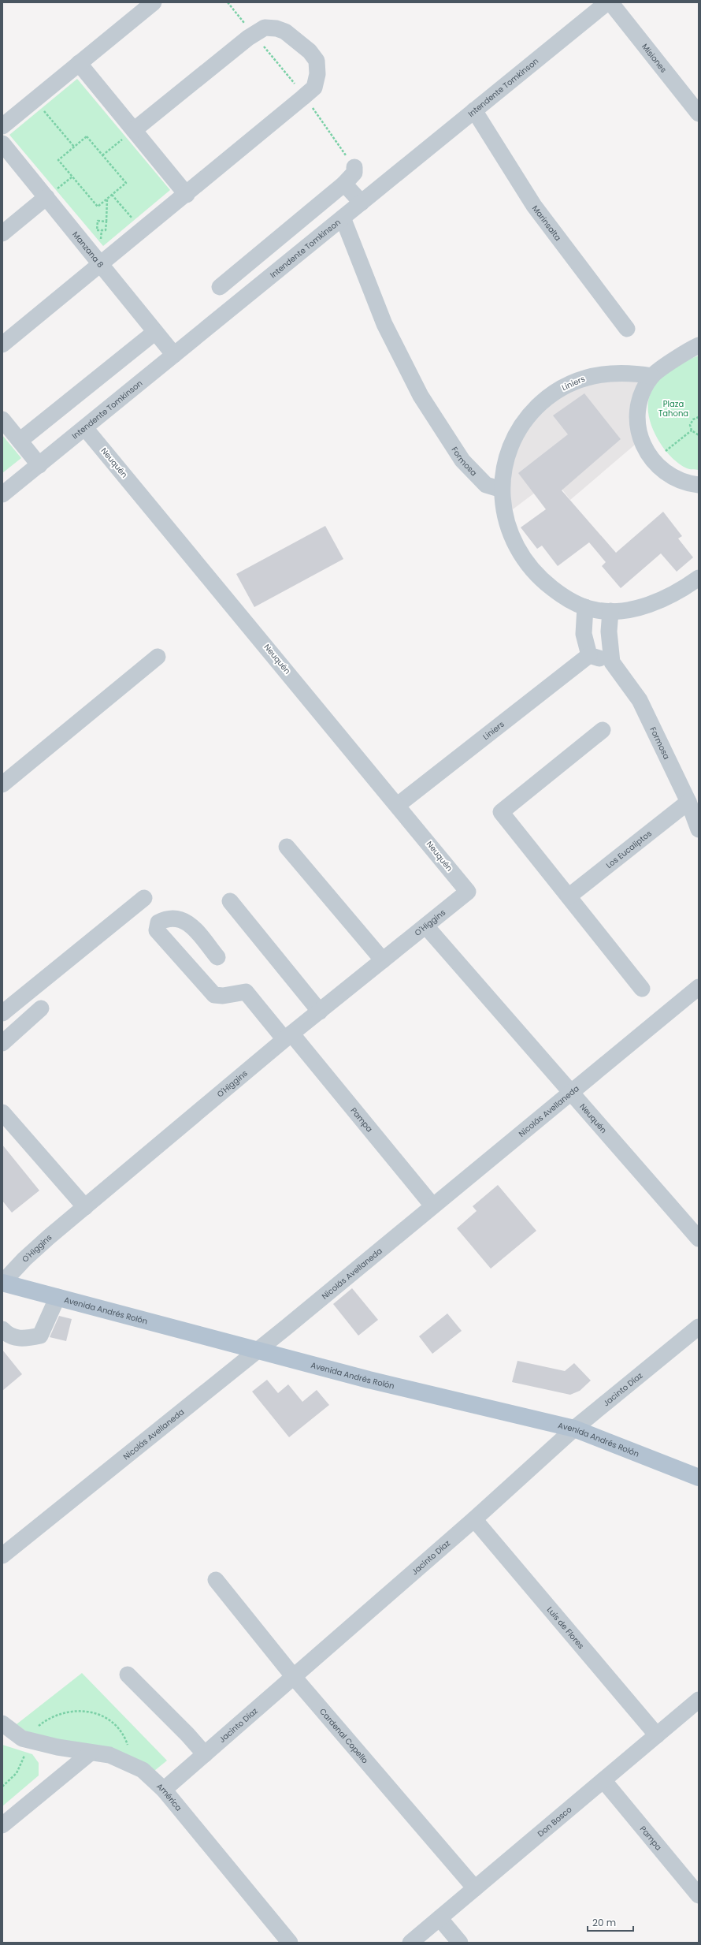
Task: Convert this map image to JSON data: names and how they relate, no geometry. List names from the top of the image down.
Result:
{
  "streets": {
    "main road": ["Avenida Andrés Rolón"],
    "street": [
      "Misiones",
      "Intendente Tomkinson",
      "Marinsalta",
      "Manzana 8",
      "Liniers",
      "Formosa",
      "Neuquén",
      "Los Eucaliptos",
      "O'Higgins",
      "Nicolás Avellaneda",
      "Pampa",
      "Jacinto Díaz",
      "Luis de Flores",
      "Cardenal Copello",
      "América",
      "Don Bosco"
    ]
  },
  "crossings": [
    ["Intendente Tomkinson", "Marinsalta"],
    ["Intendente Tomkinson", "Manzana 8"],
    ["Intendente Tomkinson", "Formosa"],
    ["Intendente Tomkinson", "Neuquén"],
    ["Liniers", "Formosa"],
    ["Liniers", "Neuquén"],
    ["Formosa", "Los Eucaliptos"],
    ["Neuquén", "O'Higgins"],
    ["Neuquén", "Nicolás Avellaneda"],
    ["O'Higgins", "Pampa"],
    ["O'Higgins", "Avenida Andrés Rolón"],
    ["Nicolás Avellaneda", "Pampa"],
    ["Nicolás Avellaneda", "Avenida Andrés Rolón"],
    ["Pampa", "Don Bosco"],
    ["Avenida Andrés Rolón", "Jacinto Díaz"],
    ["Jacinto Díaz", "Luis de Flores"],
    ["Jacinto Díaz", "Cardenal Copello"],
    ["Jacinto Díaz", "América"],
    ["Luis de Flores", "Don Bosco"],
    ["Cardenal Copello", "Don Bosco"]
  ],
  "parks": ["Plaza Tahona"],
  "scale_bar": "20 m"
}
